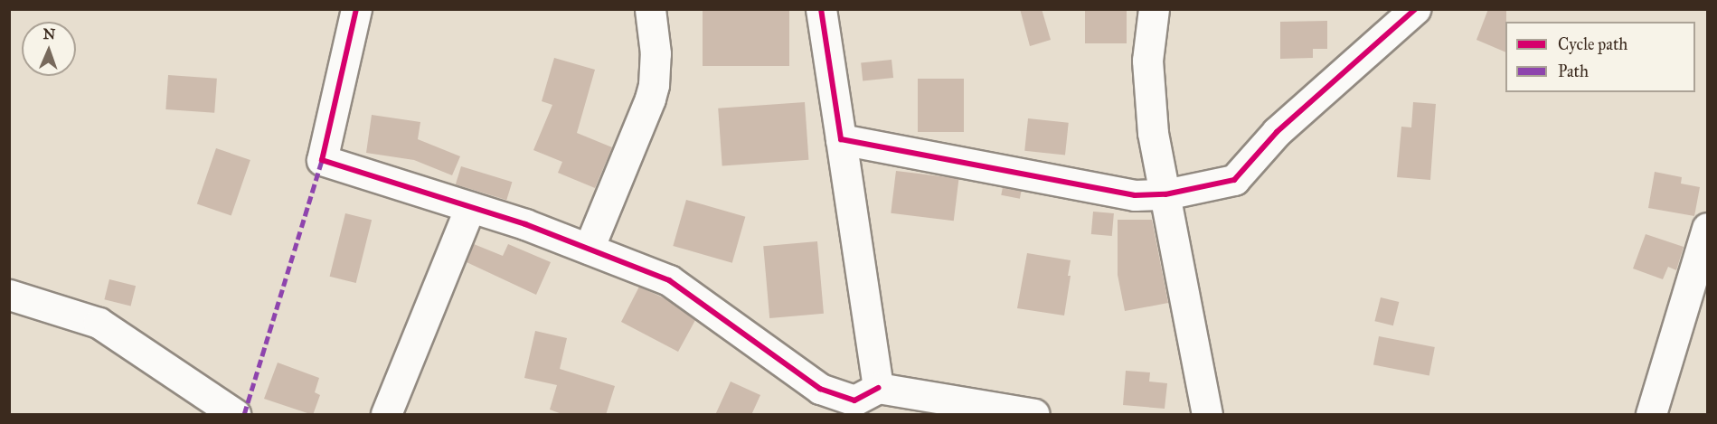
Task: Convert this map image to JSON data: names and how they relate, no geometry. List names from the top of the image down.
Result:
{
  "legend": ["Cycle path", "Path"],
  "north": "top"
}
